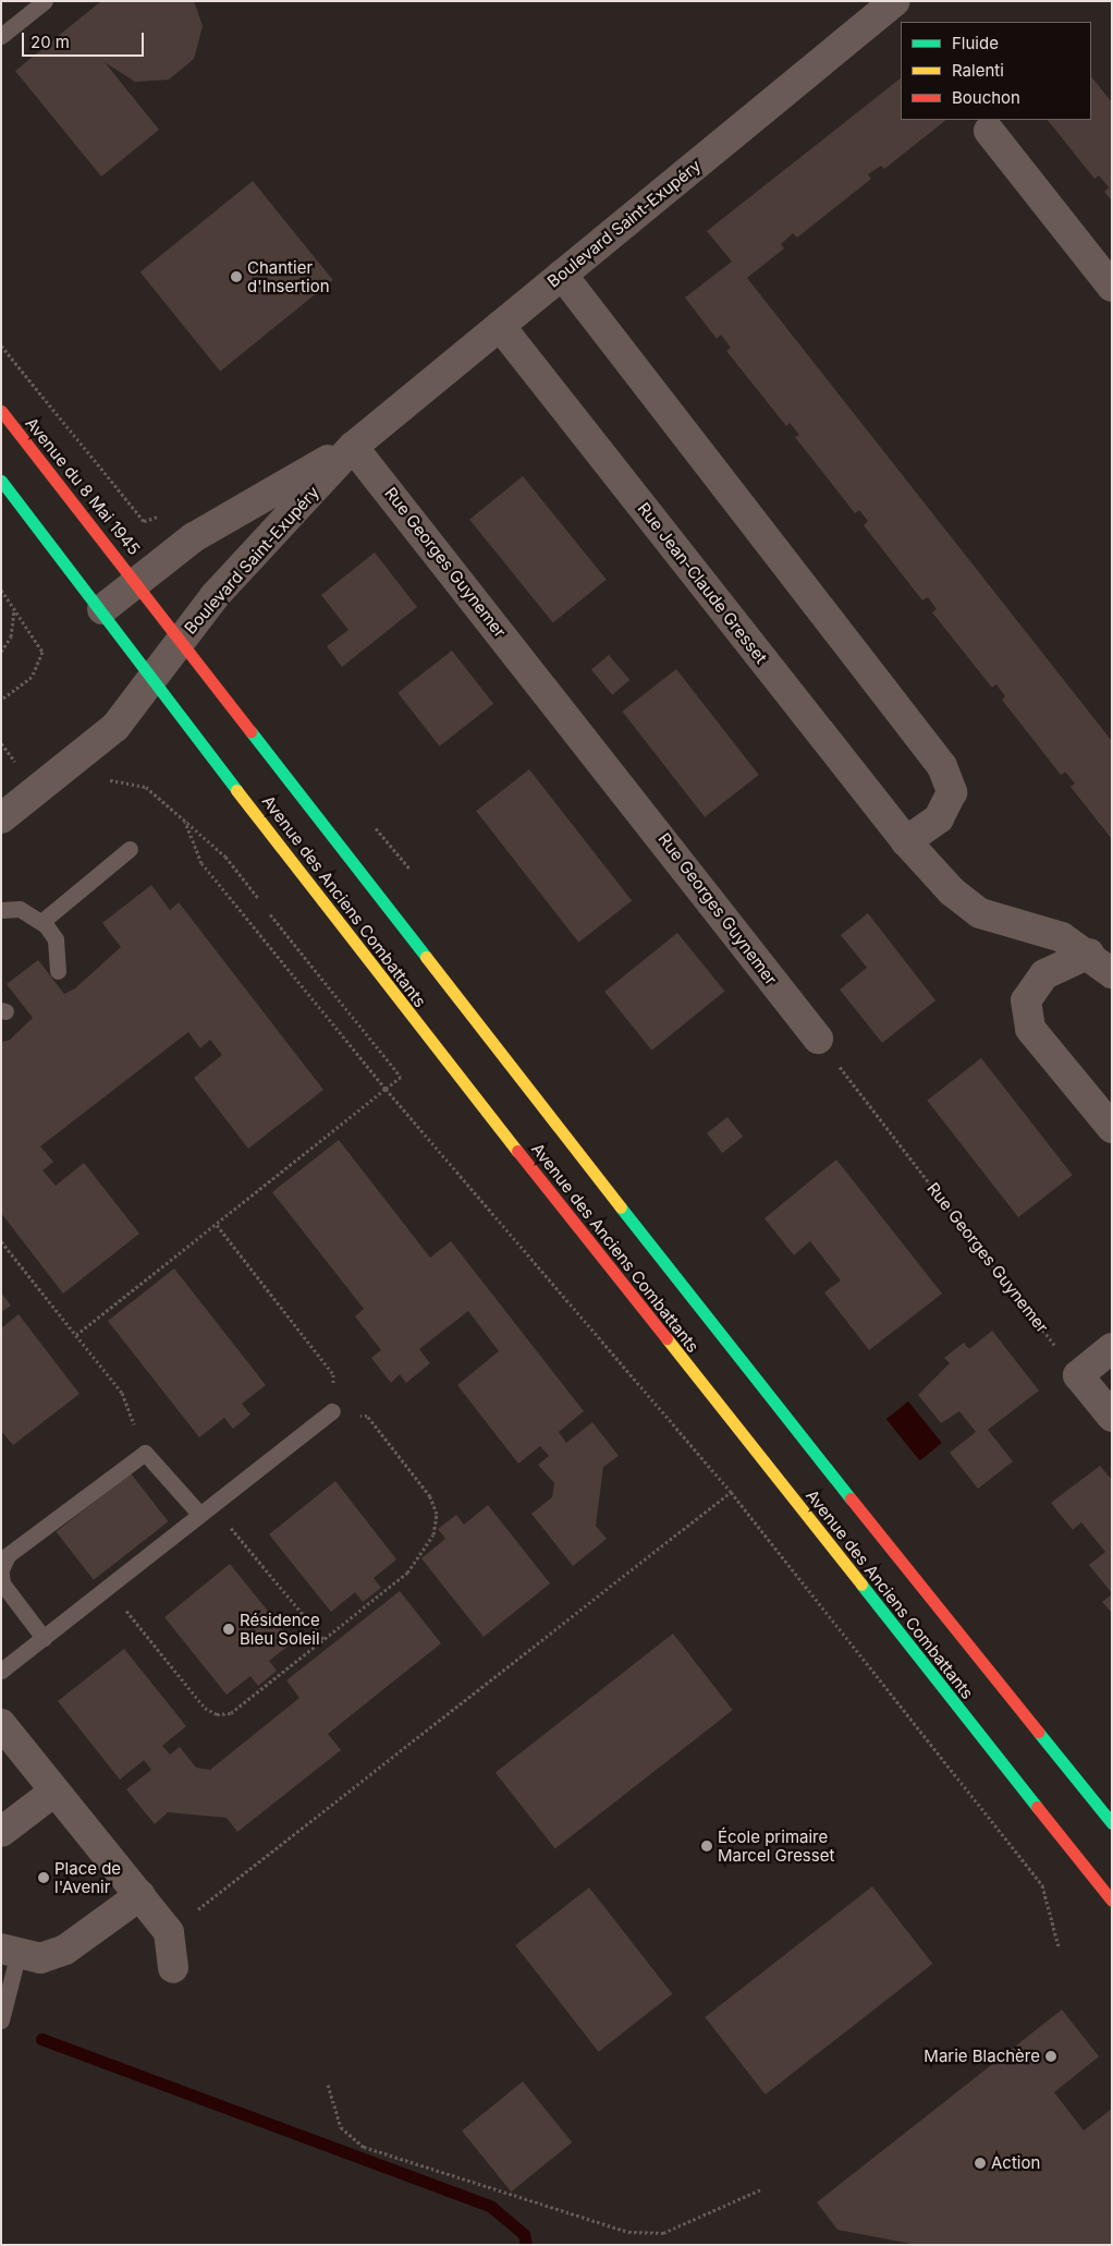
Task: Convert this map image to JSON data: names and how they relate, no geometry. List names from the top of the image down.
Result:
{
  "streets": {
    "main road": ["Avenue du 8 Mai 1945", "Avenue des Anciens Combattants"],
    "street": ["Boulevard Saint-Exupéry", "Rue Georges Guynemer", "Rue Jean-Claude Gresset"]
  },
  "crossings": [
    ["Boulevard Saint-Exupéry", "Avenue du 8 Mai 1945"],
    ["Boulevard Saint-Exupéry", "Rue Georges Guynemer"],
    ["Boulevard Saint-Exupéry", "Rue Jean-Claude Gresset"],
    ["Boulevard Saint-Exupéry", "Avenue des Anciens Combattants"],
    ["Avenue du 8 Mai 1945", "Avenue des Anciens Combattants"]
  ],
  "places": [
    "Chantier d'Insertion",
    "Résidence Bleu Soleil",
    "École primaire Marcel Gresset",
    "Place de l'Avenir",
    "Marie Blachère",
    "Action"
  ],
  "legend": ["Fluide", "Ralenti", "Bouchon"],
  "scale_bar": "20 m"
}
